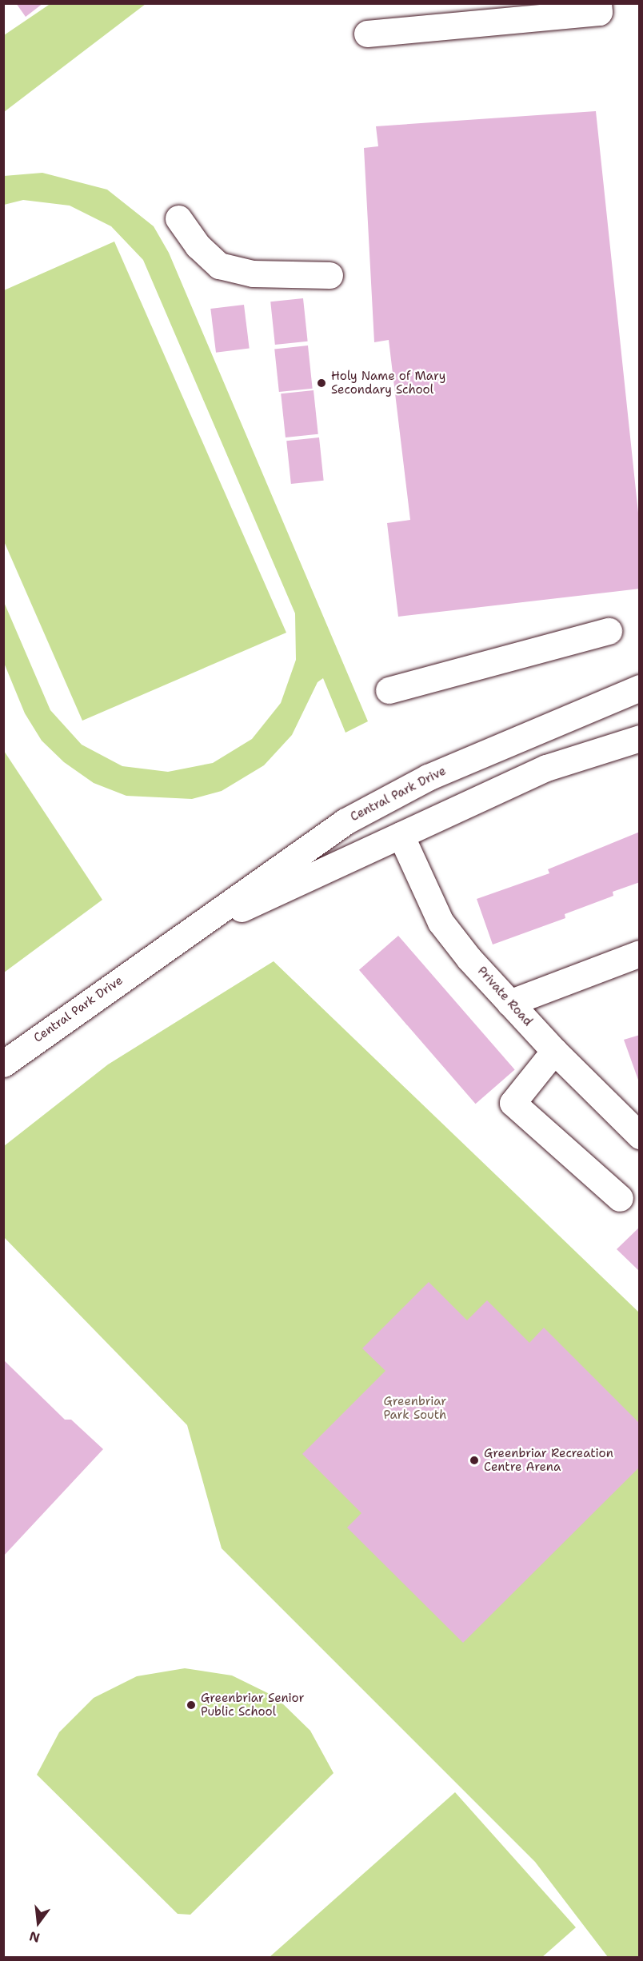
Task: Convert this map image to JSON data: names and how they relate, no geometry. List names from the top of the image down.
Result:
{
  "streets": {
    "street": ["Central Park Drive", "Private Road"]
  },
  "crossings": [
    ["Central Park Drive", "Private Road"]
  ],
  "parks": ["Greenbriar Park South"],
  "places": ["Holy Name of Mary Secondary School", "Greenbriar Recreation Centre Arena", "Greenbriar Senior Public School"],
  "north": "bottom"
}
